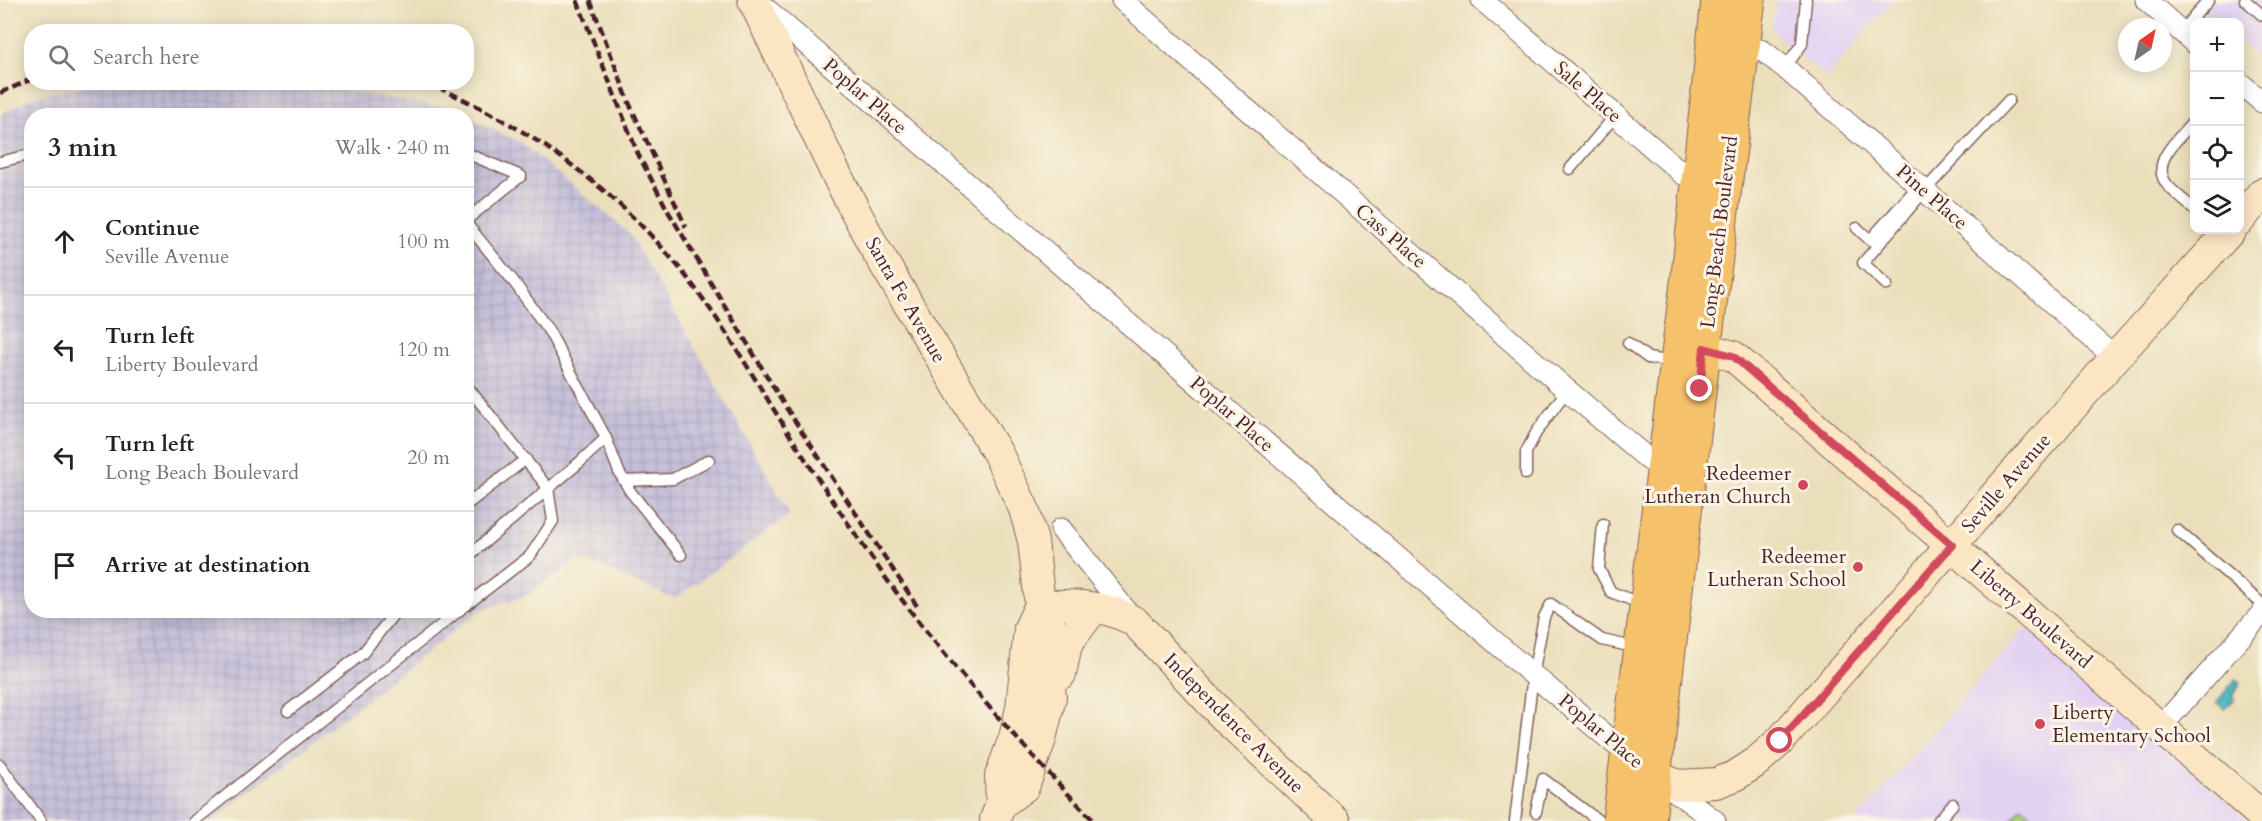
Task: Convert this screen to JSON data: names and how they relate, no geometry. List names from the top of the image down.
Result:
{
  "streets": {
    "main road": ["Long Beach Boulevard"],
    "street": [
      "Sale Place",
      "Poplar Place",
      "Pine Place",
      "Cass Place",
      "Santa Fe Avenue",
      "Seville Avenue",
      "Liberty Boulevard",
      "Independence Avenue"
    ]
  },
  "crossings": [
    ["Sale Place", "Long Beach Boulevard"],
    ["Poplar Place", "Long Beach Boulevard"],
    ["Poplar Place", "Santa Fe Avenue"],
    ["Poplar Place", "Seville Avenue"],
    ["Pine Place", "Long Beach Boulevard"],
    ["Pine Place", "Seville Avenue"],
    ["Long Beach Boulevard", "Cass Place"],
    ["Long Beach Boulevard", "Seville Avenue"],
    ["Long Beach Boulevard", "Liberty Boulevard"],
    ["Santa Fe Avenue", "Independence Avenue"],
    ["Seville Avenue", "Liberty Boulevard"]
  ],
  "places": ["Redeemer Lutheran Church", "Redeemer Lutheran School", "Liberty Elementary School"],
  "north": "top right",
  "page": {
    "map_buttons": ["+", "−"],
    "search": "Search here",
    "heading": ["3 min", "Walk · 240 m"],
    "list": [
      ["Continue", "Seville Avenue", "100 m"],
      ["Turn left", "Liberty Boulevard", "120 m"],
      ["Turn left", "Long Beach Boulevard", "20 m"],
      "Arrive at destination"
    ]
  }
}
